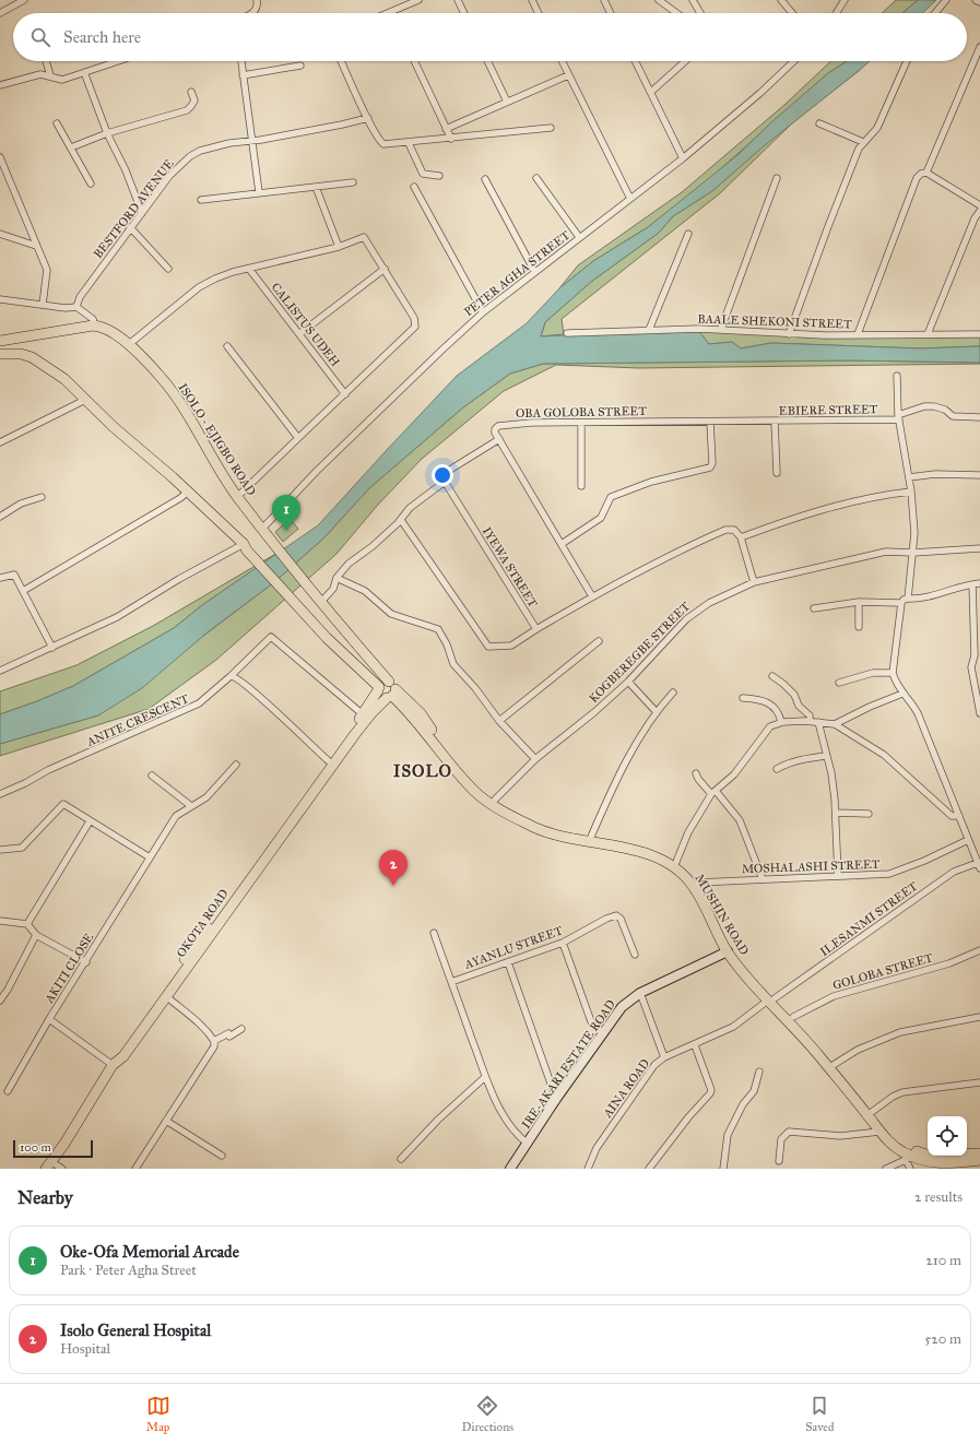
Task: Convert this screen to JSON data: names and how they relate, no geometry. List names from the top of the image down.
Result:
{
  "streets": {
    "main road": ["ISOLO - EJIGBO ROAD", "MUSHIN ROAD", "OKOTA ROAD"],
    "street": [
      "BESTFORD AVENUE",
      "PETER AGHA STREET",
      "BAALE SHEKONI STREET",
      "CALISTUS UDEH",
      "EBIERE STREET",
      "OBA GOLOBA STREET",
      "IYEWA STREET",
      "KOGBEREGBE STREET",
      "ANITE CRESCENT",
      "MOSHALASHI STREET",
      "ILESANMI STREET",
      "AYANLU STREET",
      "AKITI CLOSE",
      "GOLOBA STREET",
      "IRE-AKARI ESTATE ROAD",
      "AINA ROAD"
    ]
  },
  "crossings": [
    ["PETER AGHA STREET", "ISOLO - EJIGBO ROAD"],
    ["EBIERE STREET", "OBA GOLOBA STREET"],
    ["KOGBEREGBE STREET", "MUSHIN ROAD"],
    ["MOSHALASHI STREET", "MUSHIN ROAD"],
    ["MUSHIN ROAD", "ILESANMI STREET"],
    ["MUSHIN ROAD", "OKOTA ROAD"],
    ["MUSHIN ROAD", "GOLOBA STREET"],
    ["MUSHIN ROAD", "IRE-AKARI ESTATE ROAD"],
    ["MUSHIN ROAD", "AINA ROAD"],
    ["ILESANMI STREET", "AINA ROAD"]
  ],
  "districts": ["ISOLO"],
  "scale_bar": "100 m",
  "page": {
    "search": "Search here",
    "pins": ["1", "2"],
    "scale": "100 m",
    "heading": ["Nearby", "2 results"],
    "list": [
      {
        "mark": "1",
        "name": "Oke-Ofa Memorial Arcade",
        "note": "Park · Peter Agha Street",
        "value": "210 m"
      },
      {
        "mark": "2",
        "name": "Isolo General Hospital",
        "note": "Hospital",
        "value": "520 m"
      }
    ],
    "nav": ["Map", "Directions", "Saved"]
  }
}
